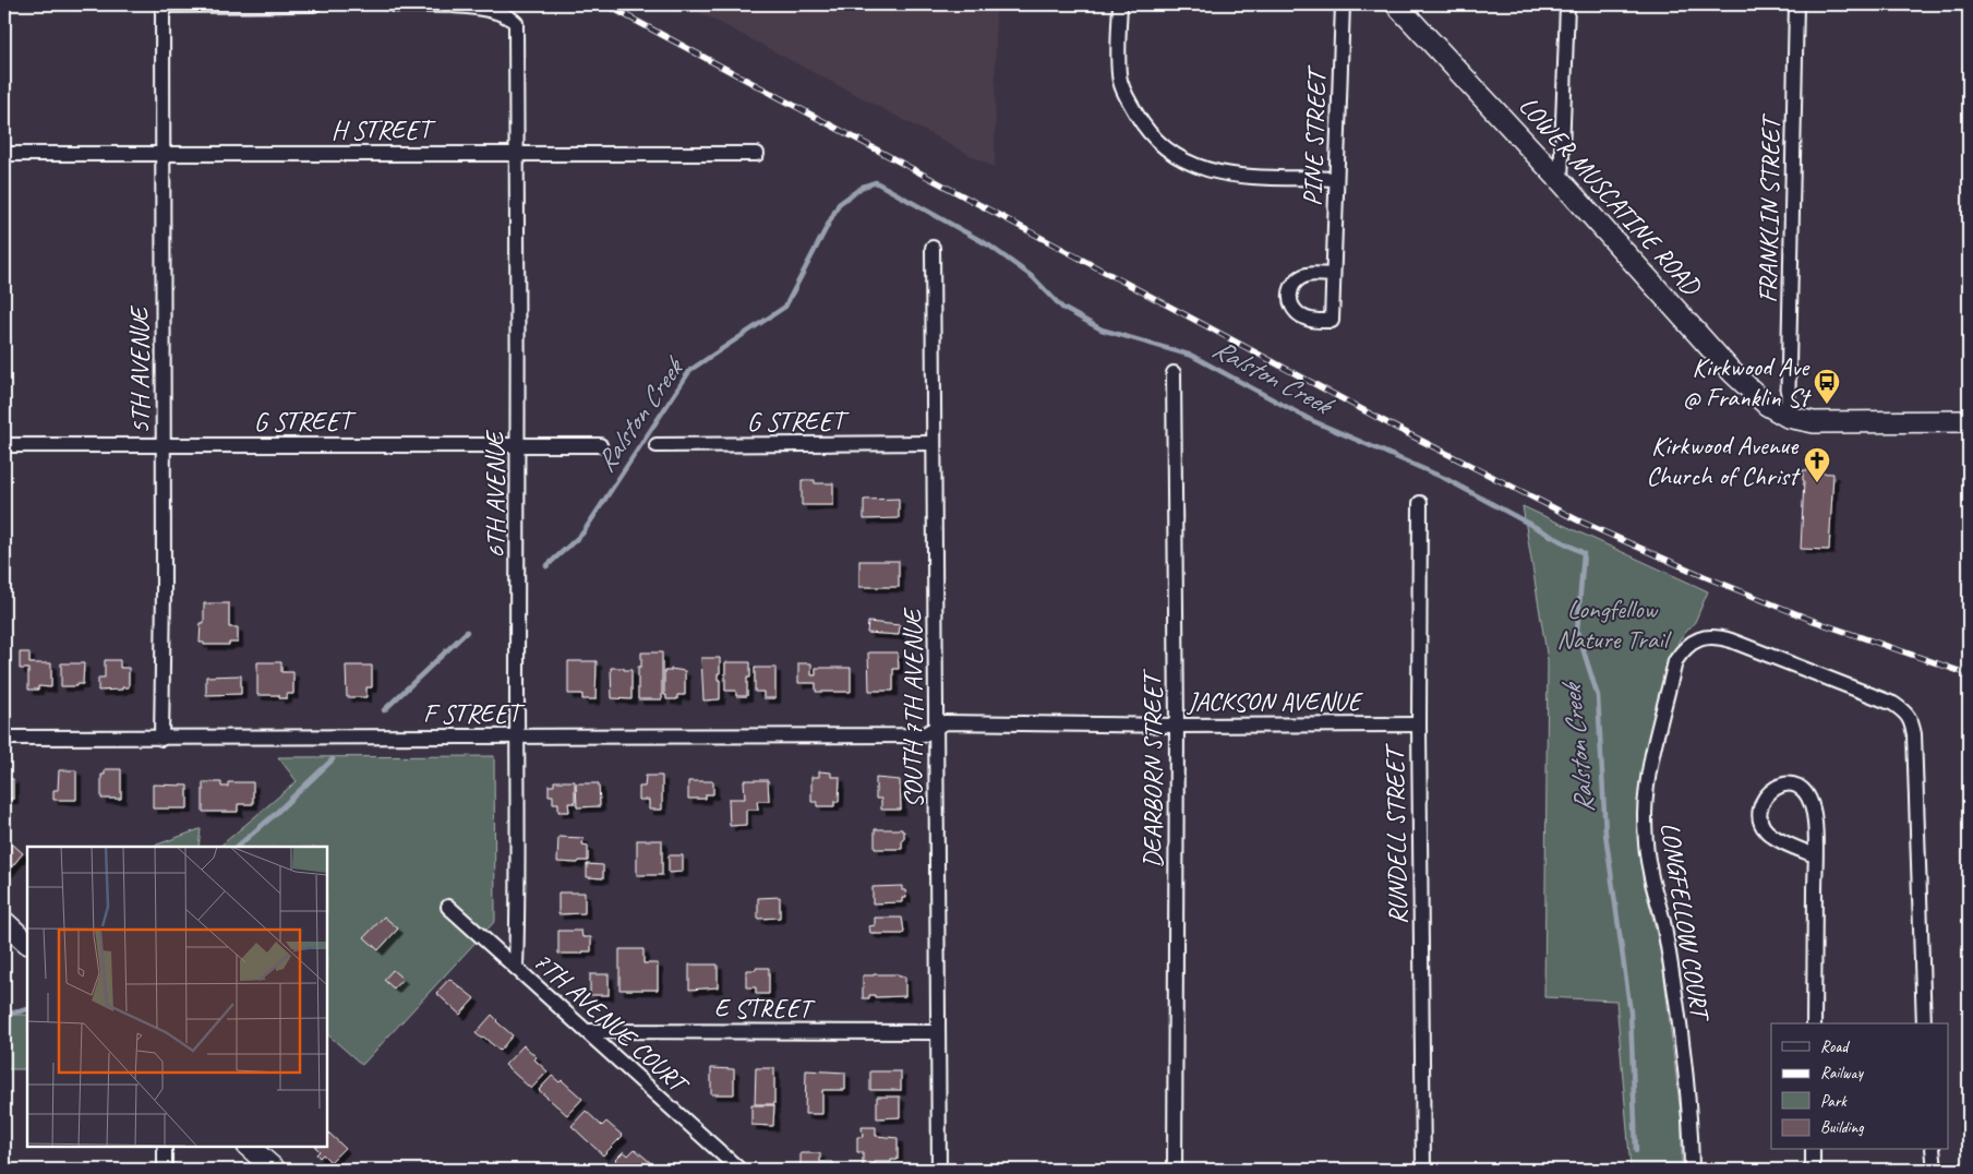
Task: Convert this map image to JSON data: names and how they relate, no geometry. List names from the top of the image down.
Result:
{
  "streets": {
    "main road": ["LOWER MUSCATINE ROAD"],
    "street": [
      "H STREET",
      "PINE STREET",
      "FRANKLIN STREET",
      "5TH AVENUE",
      "G STREET",
      "6TH AVENUE",
      "JACKSON AVENUE",
      "SOUTH 7TH AVENUE",
      "F STREET",
      "DEARBORN STREET",
      "RUNDELL STREET",
      "LONGFELLOW COURT",
      "E STREET",
      "7TH AVENUE COURT"
    ]
  },
  "crossings": [
    ["H STREET", "5TH AVENUE"],
    ["H STREET", "6TH AVENUE"],
    ["LOWER MUSCATINE ROAD", "FRANKLIN STREET"],
    ["5TH AVENUE", "G STREET"],
    ["5TH AVENUE", "F STREET"],
    ["G STREET", "6TH AVENUE"],
    ["G STREET", "SOUTH 7TH AVENUE"],
    ["6TH AVENUE", "F STREET"],
    ["6TH AVENUE", "7TH AVENUE COURT"],
    ["JACKSON AVENUE", "SOUTH 7TH AVENUE"],
    ["JACKSON AVENUE", "F STREET"],
    ["JACKSON AVENUE", "DEARBORN STREET"],
    ["JACKSON AVENUE", "RUNDELL STREET"],
    ["SOUTH 7TH AVENUE", "F STREET"],
    ["SOUTH 7TH AVENUE", "E STREET"],
    ["E STREET", "7TH AVENUE COURT"]
  ],
  "water": ["Ralston Creek"],
  "parks": ["Longfellow Nature Trail"],
  "places": {
    "bus stop": ["Kirkwood Ave @ Franklin St"],
    "church": ["Kirkwood Avenue Church of Christ"]
  },
  "legend": [
    "Road",
    "Railway",
    "Park",
    "Building"
  ]
}
